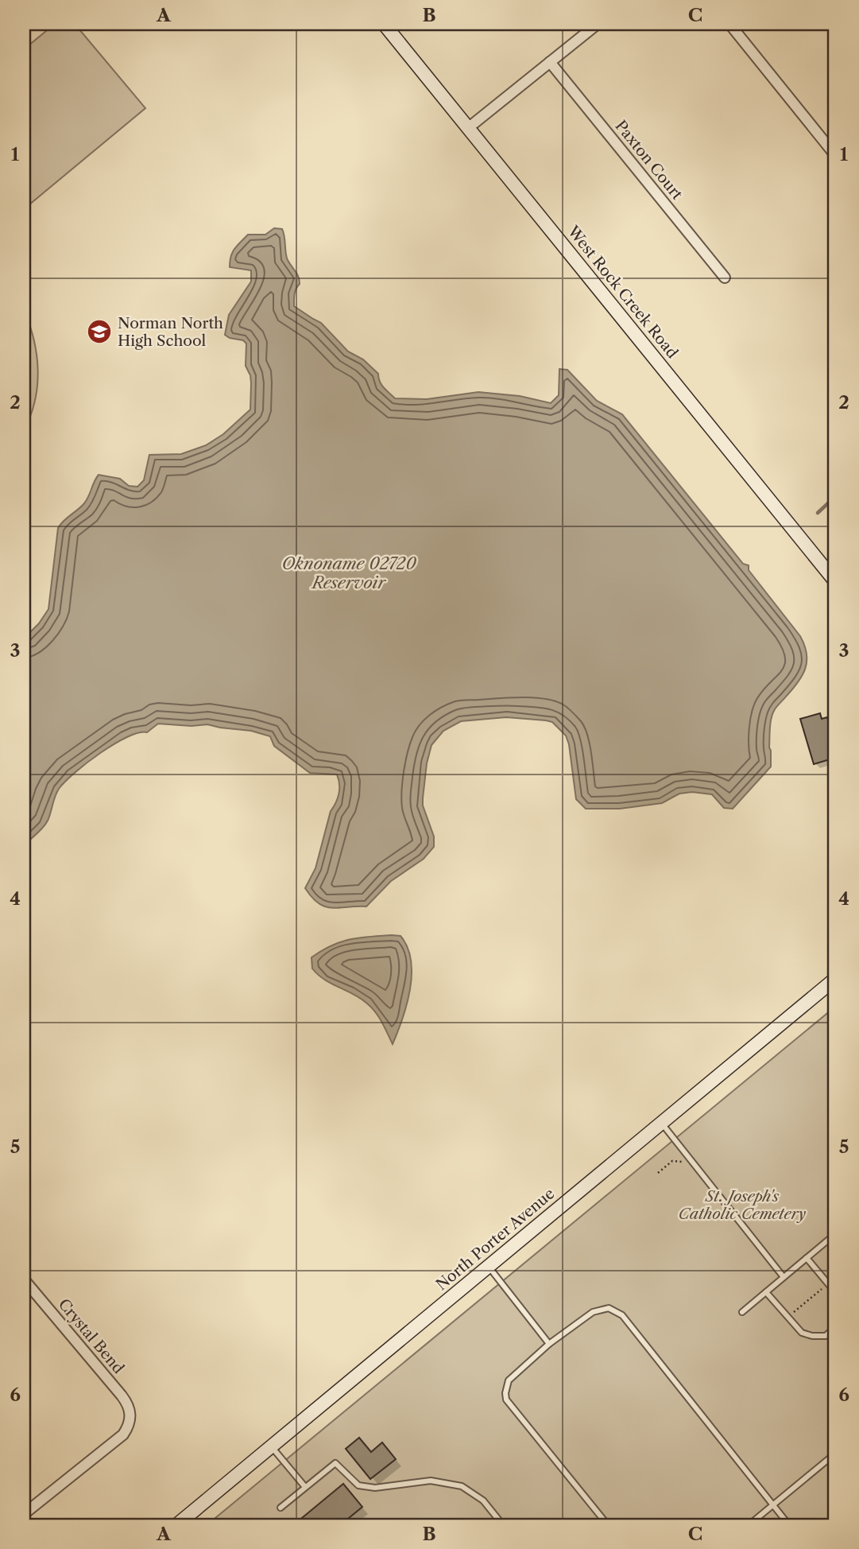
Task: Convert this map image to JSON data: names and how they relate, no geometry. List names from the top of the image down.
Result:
{
  "streets": {
    "main road": ["West Rock Creek Road", "North Porter Avenue"],
    "street": ["Paxton Court", "Crystal Bend"]
  },
  "water": ["Oknoname 02720 Reservoir"],
  "parks": ["St. Joseph's Catholic Cemetery"],
  "places": {
    "school or university": ["Norman North High School"]
  },
  "grid": {
    "columns": ["A", "B", "C"],
    "rows": [
      "1",
      "2",
      "3",
      "4",
      "5",
      "6"
    ]
  }
}
